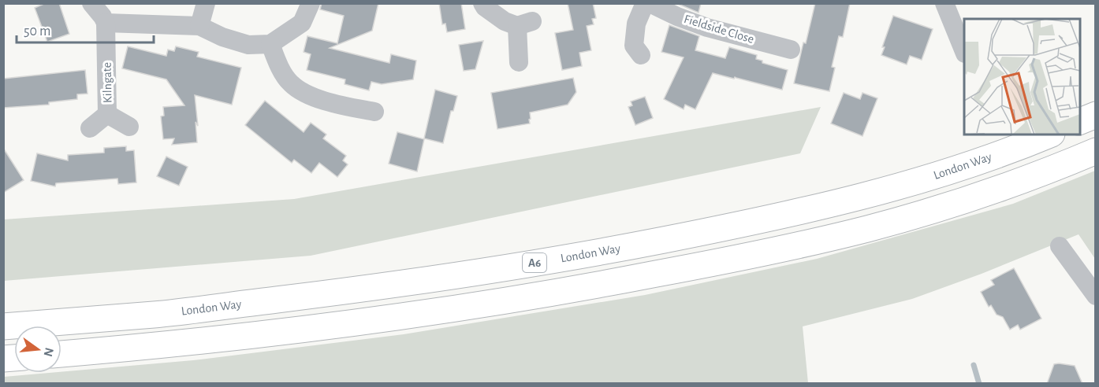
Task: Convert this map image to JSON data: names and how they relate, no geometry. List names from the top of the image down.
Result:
{
  "streets": {
    "highway": ["London Way", "A6"],
    "street": ["Fieldside Close", "Kilngate"]
  },
  "scale_bar": "50 m",
  "north": "right"
}
